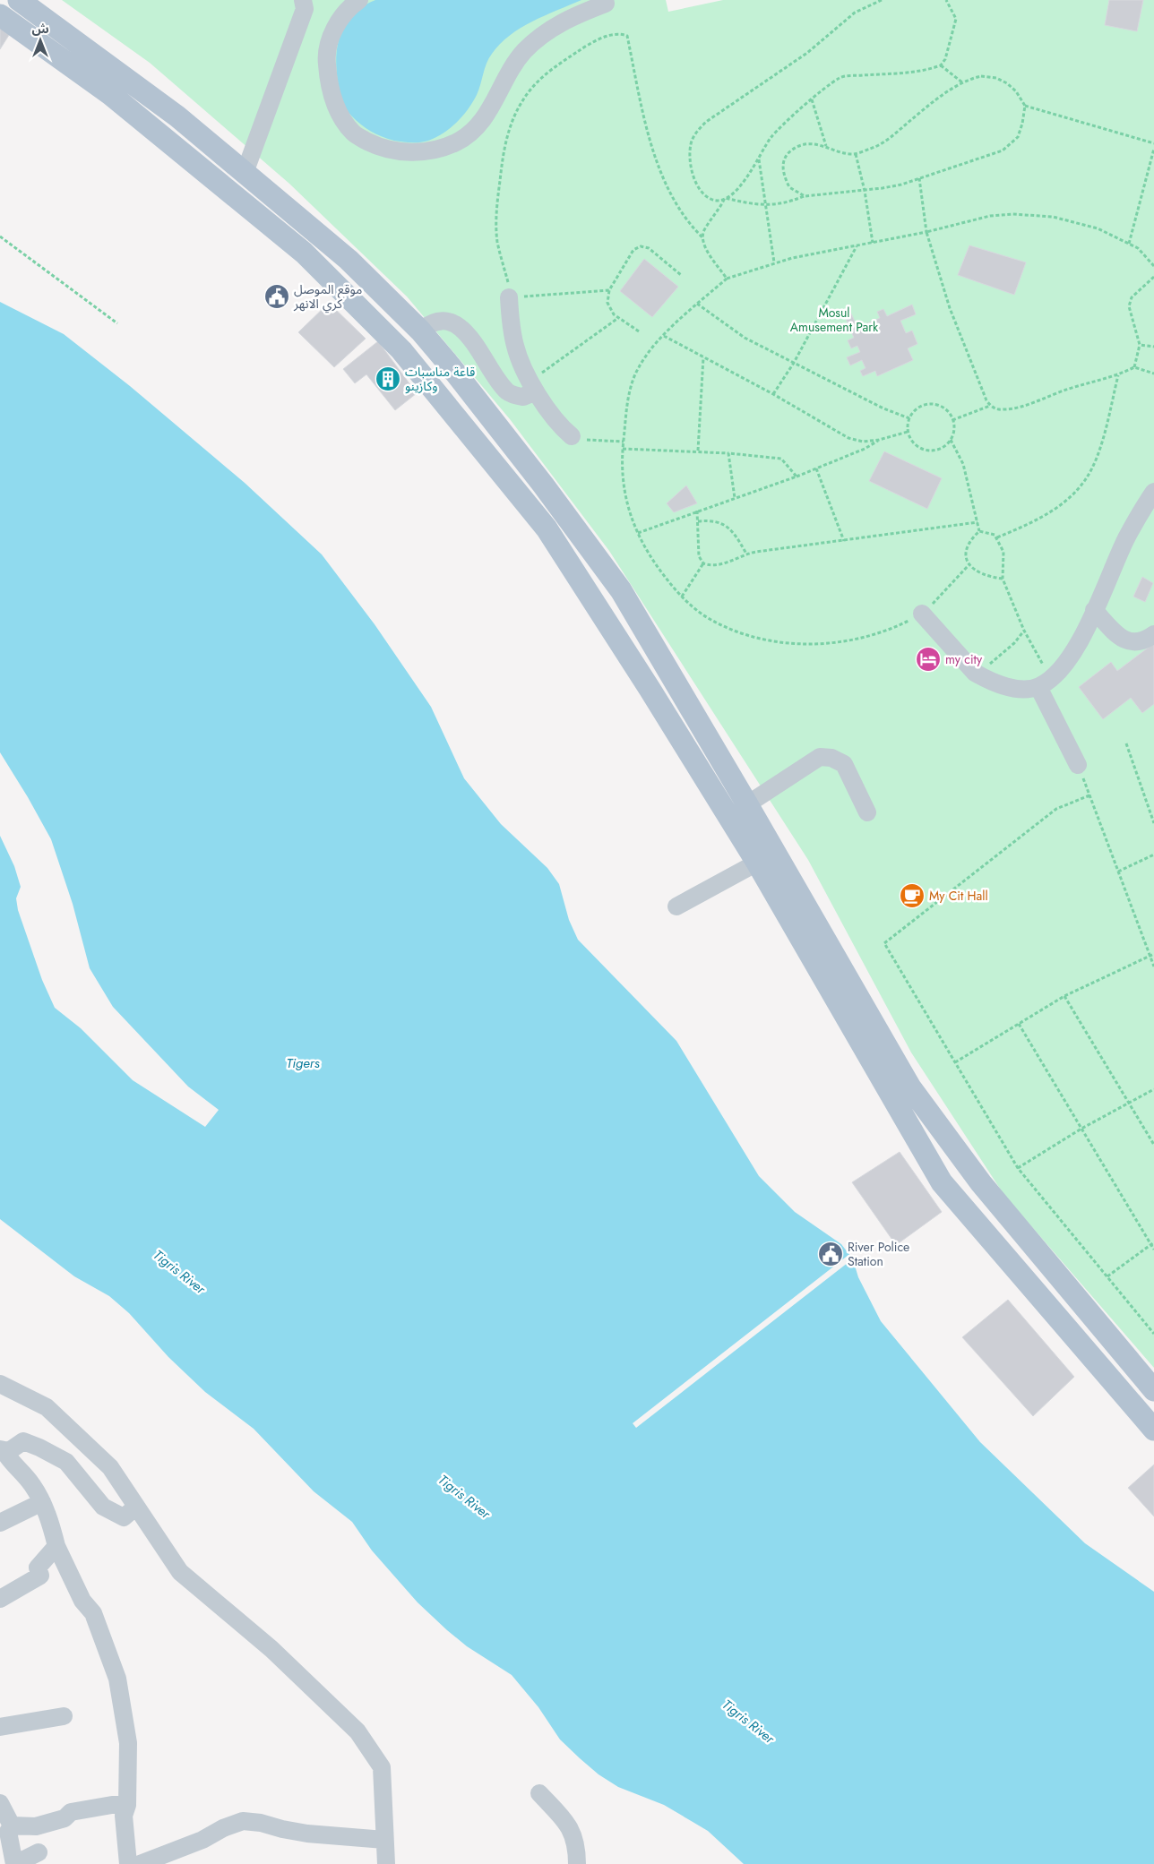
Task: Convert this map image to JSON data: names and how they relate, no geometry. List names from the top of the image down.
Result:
{
  "water": ["Tigers", "Tigris River"],
  "parks": ["Mosul Amusement Park"],
  "places": {
    "public building": ["موقع الموصل كري الانهر", "River Police Station"],
    "building": ["قاعة مناسبات وكازينو"],
    "hotel": ["my city"],
    "cafe": ["My Cit Hall"]
  },
  "north": "top"
}
